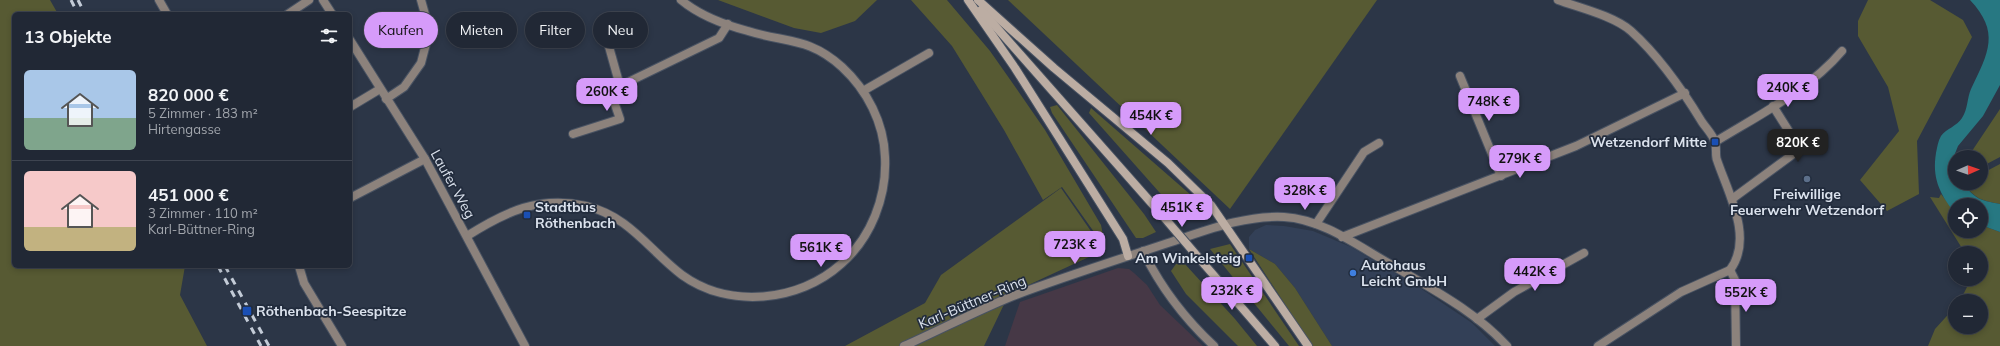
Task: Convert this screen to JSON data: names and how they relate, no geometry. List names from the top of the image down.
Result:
{
  "streets": {
    "street": ["Laufer Weg", "Karl-Büttner-Ring"]
  },
  "places": {
    "transit": [
      "Wetzendorf Mitte",
      "Stadtbus Röthenbach",
      "Am Winkelsteig",
      "Röthenbach-Seespitze"
    ],
    "other": ["Freiwillige Feuerwehr Wetzendorf", "Autohaus Leicht GmbH"]
  },
  "north": "right",
  "page": {
    "chip": [
      "Kaufen",
      "Mieten",
      "Filter",
      "Neu"
    ],
    "heading": "13 Objekte",
    "list": [
      {
        "name": "820 000 €",
        "note": "5 Zimmer · 183 m² · Hirtengasse"
      },
      {
        "name": "451 000 €",
        "note": "3 Zimmer · 110 m² · Karl-Büttner-Ring"
      }
    ],
    "price": [
      "240K €",
      "260K €",
      "748K €",
      "454K €",
      "820K €",
      "279K €",
      "328K €",
      "451K €",
      "723K €",
      "561K €",
      "442K €",
      "232K €",
      "552K €"
    ],
    "map_buttons": ["+", "−"]
  }
}
